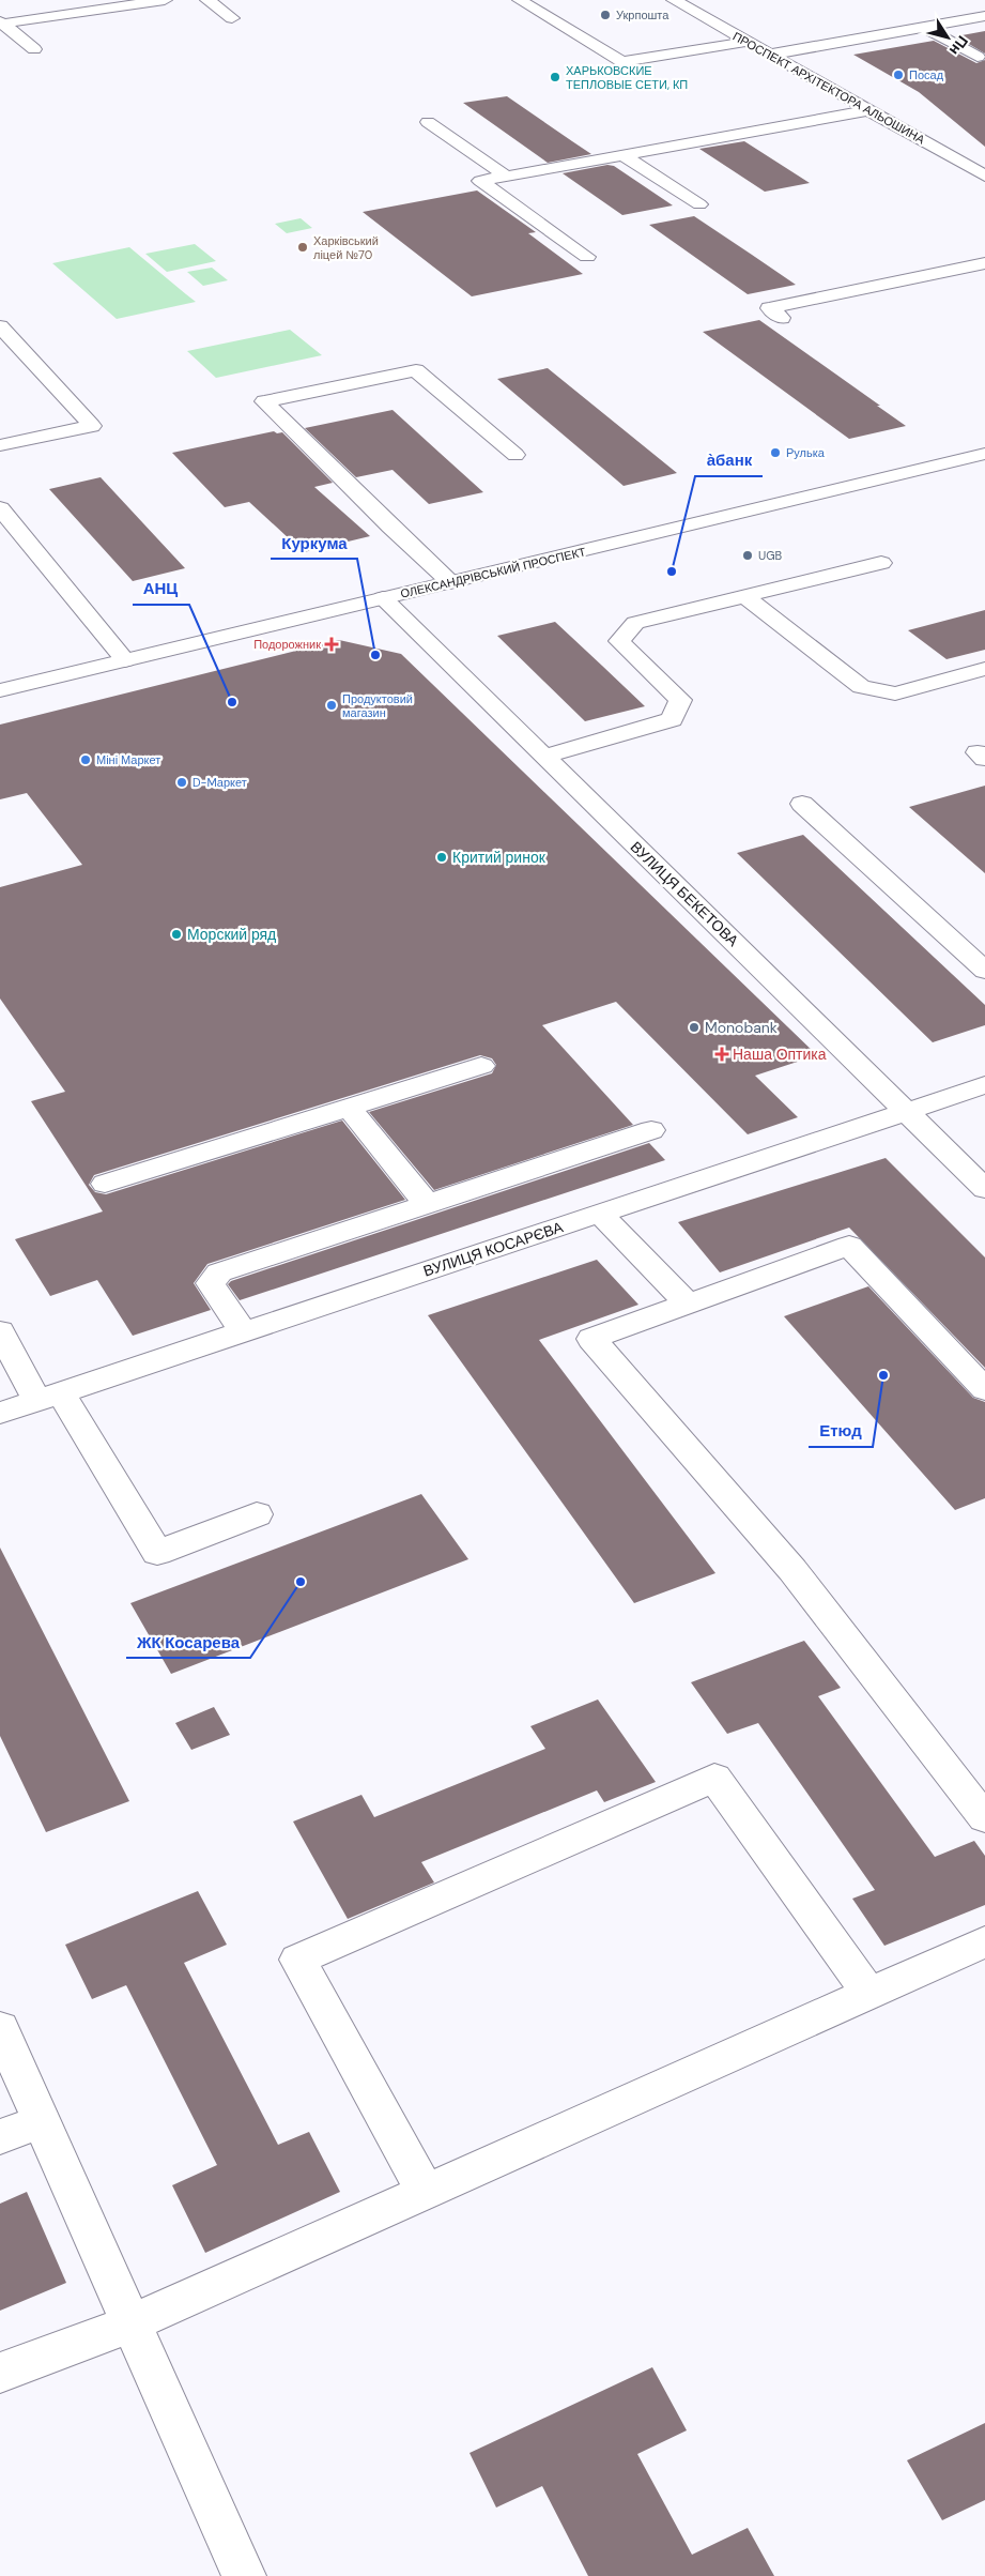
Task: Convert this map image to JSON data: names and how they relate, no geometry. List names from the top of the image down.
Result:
{
  "streets": {
    "street": [
      "ПРОСПЕКТ АРХІТЕКТОРА АЛЬОШИНА",
      "ОЛЕКСАНДРІВСЬКИЙ ПРОСПЕКТ",
      "ВУЛИЦЯ БЕКЕТОВА",
      "ВУЛИЦЯ КОСАРЄВА"
    ]
  },
  "crossings": [
    ["ОЛЕКСАНДРІВСЬКИЙ ПРОСПЕКТ", "ВУЛИЦЯ БЕКЕТОВА"],
    ["ВУЛИЦЯ БЕКЕТОВА", "ВУЛИЦЯ КОСАРЄВА"]
  ],
  "places": {
    "other": [
      "Укрпошта",
      "Посад",
      "ХАРЬКОВСКИЕ ТЕПЛОВЫЕ СЕТИ, КП",
      "Харківський ліцей №70",
      "Рулька",
      "UGB",
      "а̀банк",
      "Куркума",
      "АНЦ",
      "Продуктовий магазин",
      "Міні Маркет",
      "D-Mаркет",
      "Критий ринок",
      "Морский ряд",
      "Monobank",
      "Етюд",
      "ЖК Косарева"
    ],
    "health": ["Подорожник", "Наша Оптика"]
  },
  "north": "bottom right"
}
